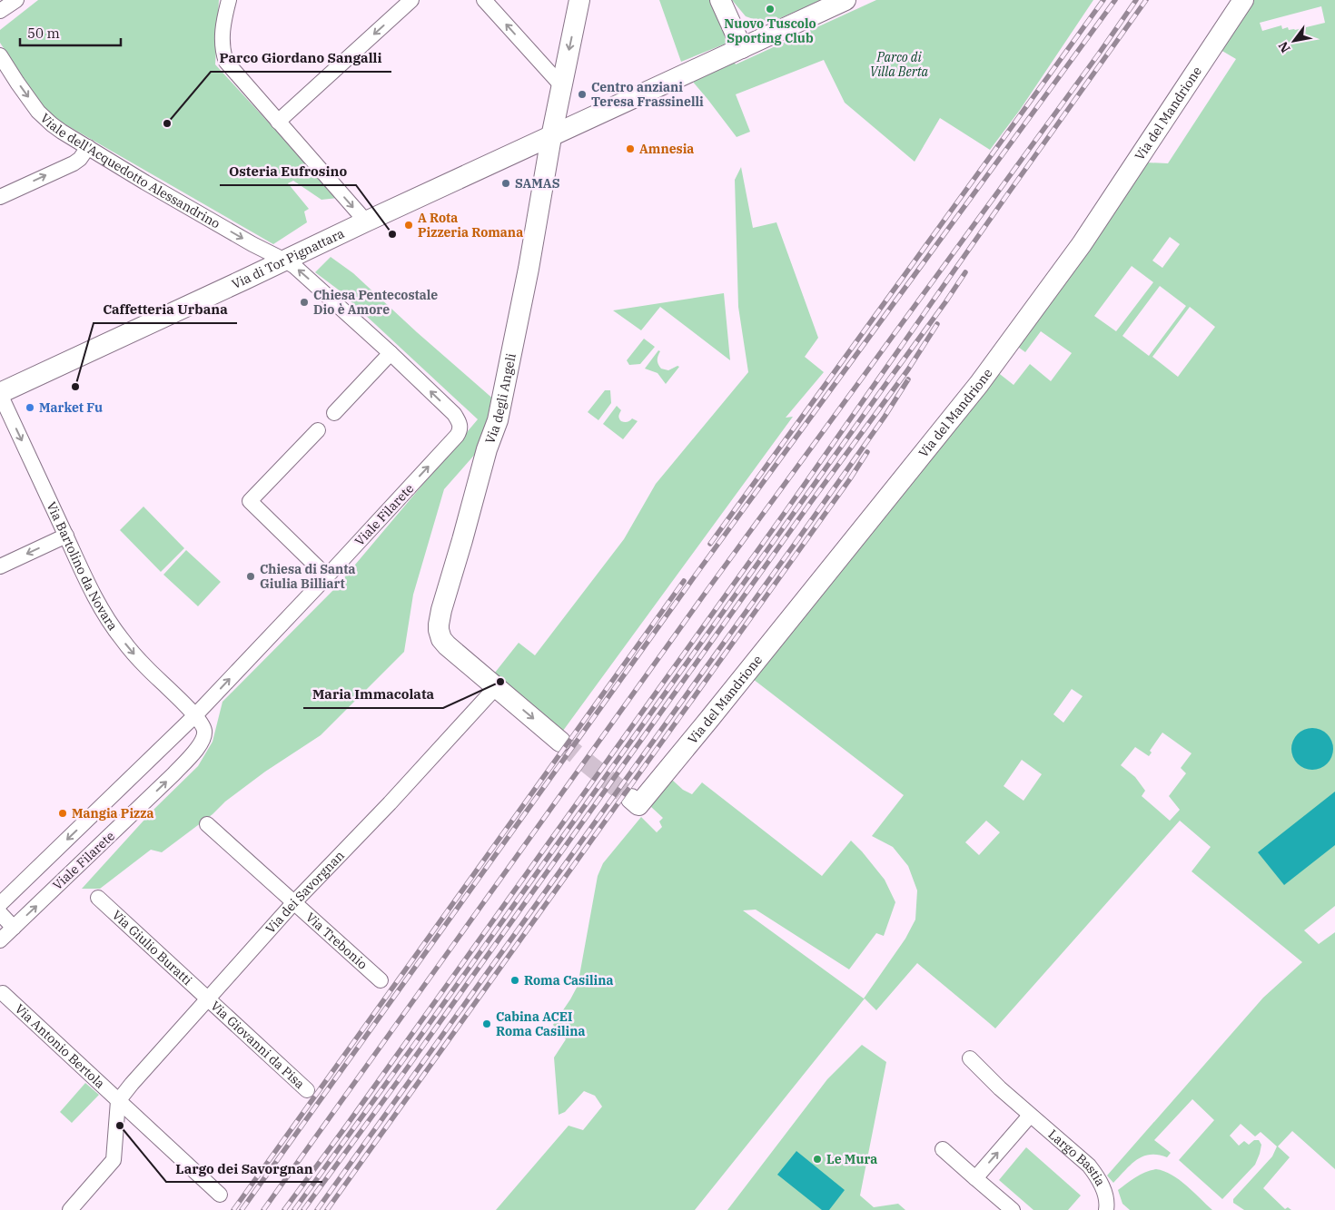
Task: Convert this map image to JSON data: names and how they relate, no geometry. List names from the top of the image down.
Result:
{
  "streets": {
    "street": [
      "Via del Mandrione",
      "Viale dell'Acquedotto Alessandrino",
      "Via di Tor Pignattara",
      "Via degli Angeli",
      "Viale Filarete",
      "Via Bartolino da Novara",
      "Via dei Savorgnan",
      "Via Trebonio",
      "Via Giulio Buratti",
      "Via Giovanni da Pisa",
      "Via Antonio Bertola",
      "Largo Bastia"
    ]
  },
  "crossings": [
    ["Viale dell'Acquedotto Alessandrino", "Via di Tor Pignattara"],
    ["Viale dell'Acquedotto Alessandrino", "Viale Filarete"],
    ["Via di Tor Pignattara", "Via degli Angeli"],
    ["Via di Tor Pignattara", "Via Bartolino da Novara"],
    ["Via degli Angeli", "Via dei Savorgnan"],
    ["Viale Filarete", "Via Bartolino da Novara"],
    ["Via dei Savorgnan", "Via Trebonio"],
    ["Via dei Savorgnan", "Via Giulio Buratti"],
    ["Via dei Savorgnan", "Via Giovanni da Pisa"],
    ["Via dei Savorgnan", "Via Antonio Bertola"],
    ["Via Giulio Buratti", "Via Giovanni da Pisa"]
  ],
  "one_way": ["Via Bartolino da Novara"],
  "parks": ["Parco di Villa Berta"],
  "places": [
    "Nuovo Tuscolo Sporting Club",
    "Centro anziani Teresa Frassinelli",
    "Parco Giordano Sangalli",
    "Amnesia",
    "SAMAS",
    "A Rota Pizzeria Romana",
    "Osteria Eufrosino",
    "Chiesa Pentecostale Dio è Amore",
    "Caffetteria Urbana",
    "Market Fu",
    "Chiesa di Santa Giulia Billiart",
    "Maria Immacolata",
    "Mangia Pizza",
    "Roma Casilina",
    "Cabina ACEI Roma Casilina",
    "Largo dei Savorgnan",
    "Le Mura"
  ],
  "scale_bar": "50 m",
  "north": "bottom left"
}
